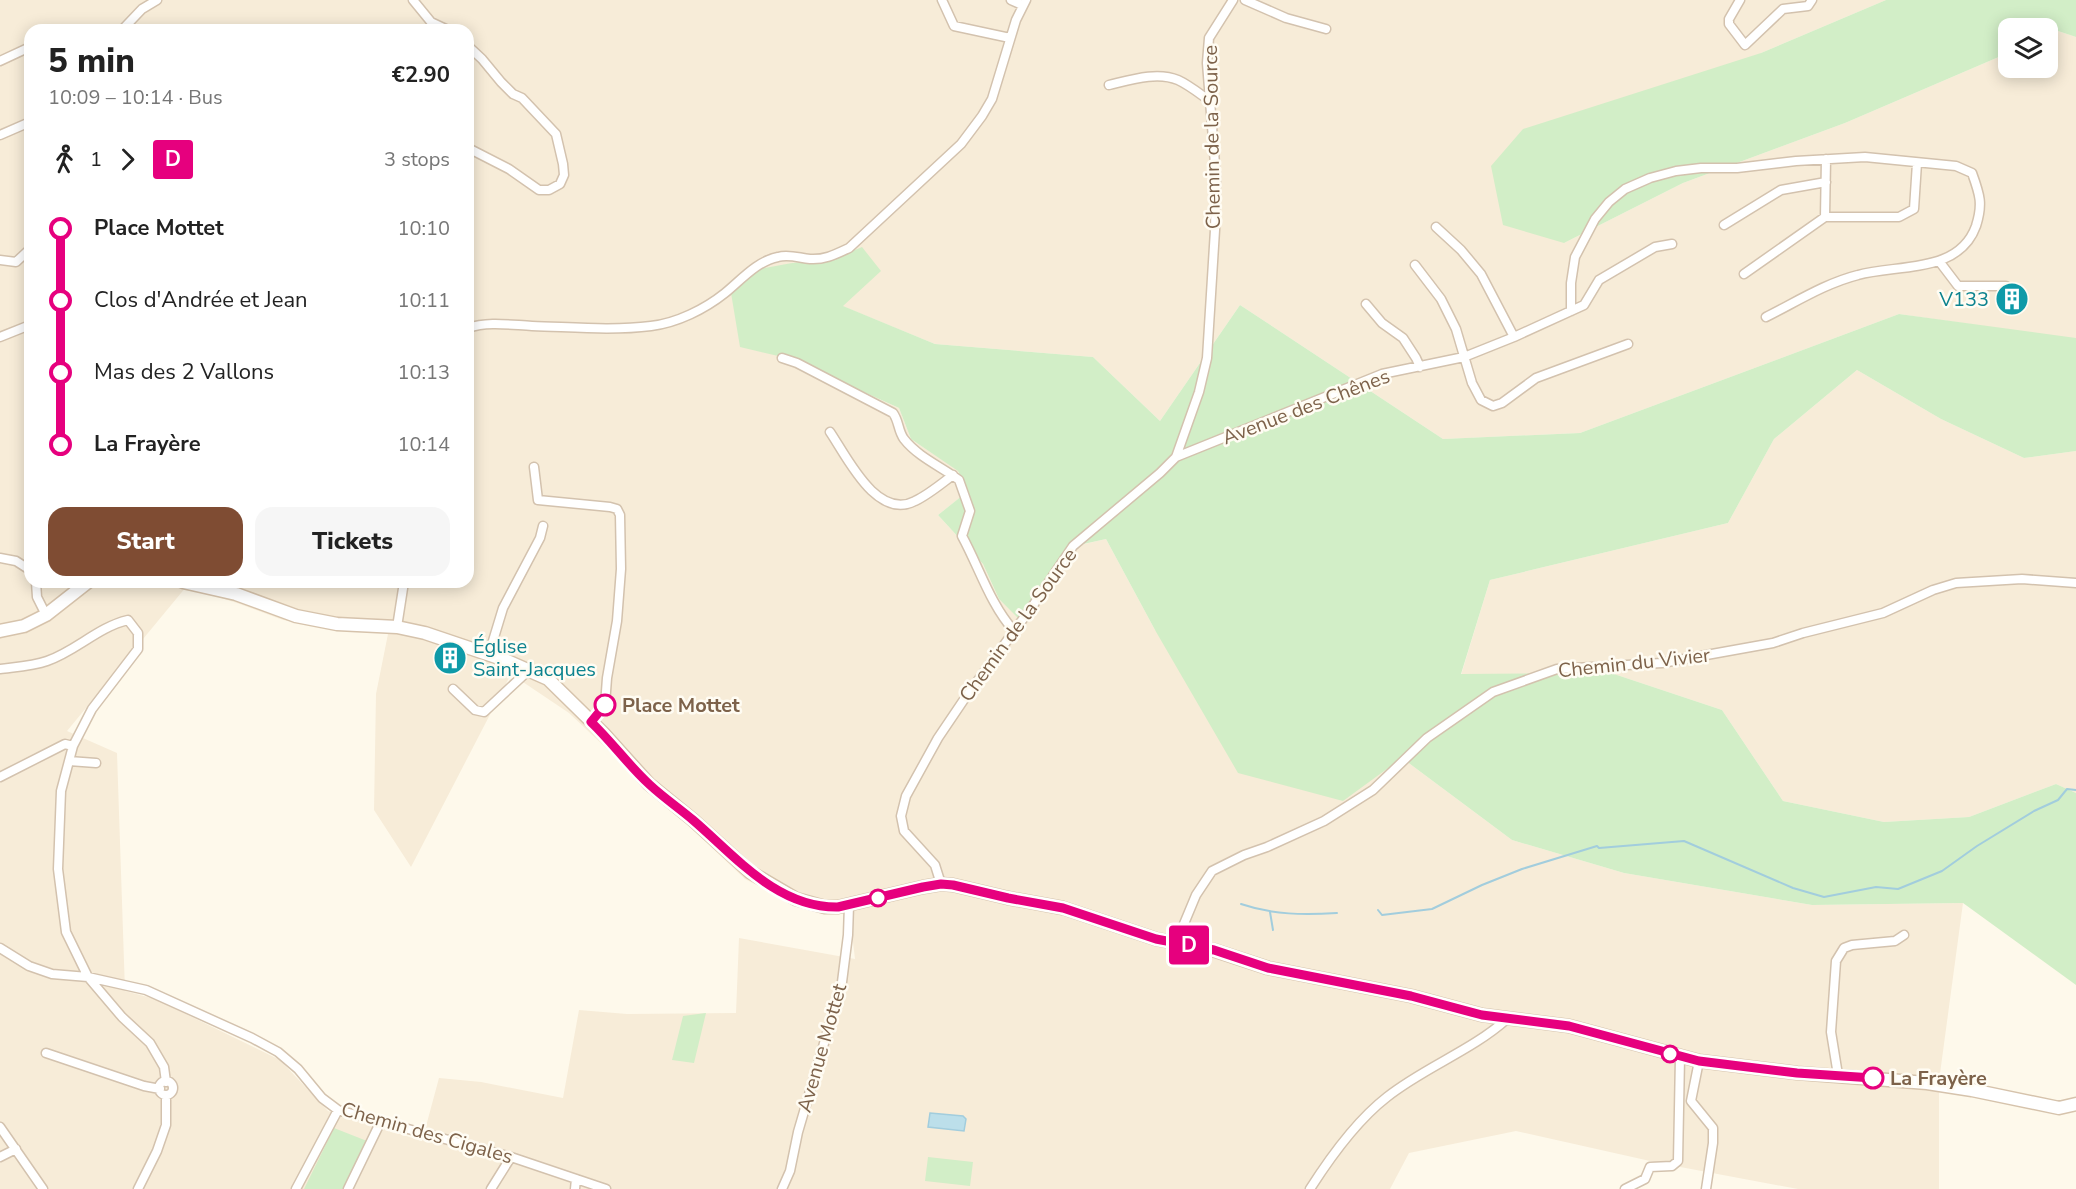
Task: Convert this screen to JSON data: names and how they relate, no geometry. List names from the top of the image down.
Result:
{
  "streets": {
    "street": [
      "Chemin de la Source",
      "Avenue des Chênes",
      "Chemin du Vivier",
      "Avenue Mottet",
      "Chemin des Cigales"
    ]
  },
  "crossings": [
    ["Chemin de la Source", "Avenue des Chênes"]
  ],
  "places": {
    "building": ["V133", "Église Saint-Jacques"],
    "other": ["Place Mottet", "La Frayère"]
  },
  "lines": ["bus line D"],
  "page": {
    "on_map": "D",
    "heading": ["5 min", "10:09 – 10:14 · Bus", "€2.90"],
    "legs": ["1", "D", "3 stops"],
    "list": [
      {
        "name": "Place Mottet",
        "value": "10:10"
      },
      {
        "name": "Clos d'Andrée et Jean",
        "value": "10:11"
      },
      {
        "name": "Mas des 2 Vallons",
        "value": "10:13"
      },
      {
        "name": "La Frayère",
        "value": "10:14"
      }
    ],
    "buttons": ["Start", "Tickets"]
  }
}
